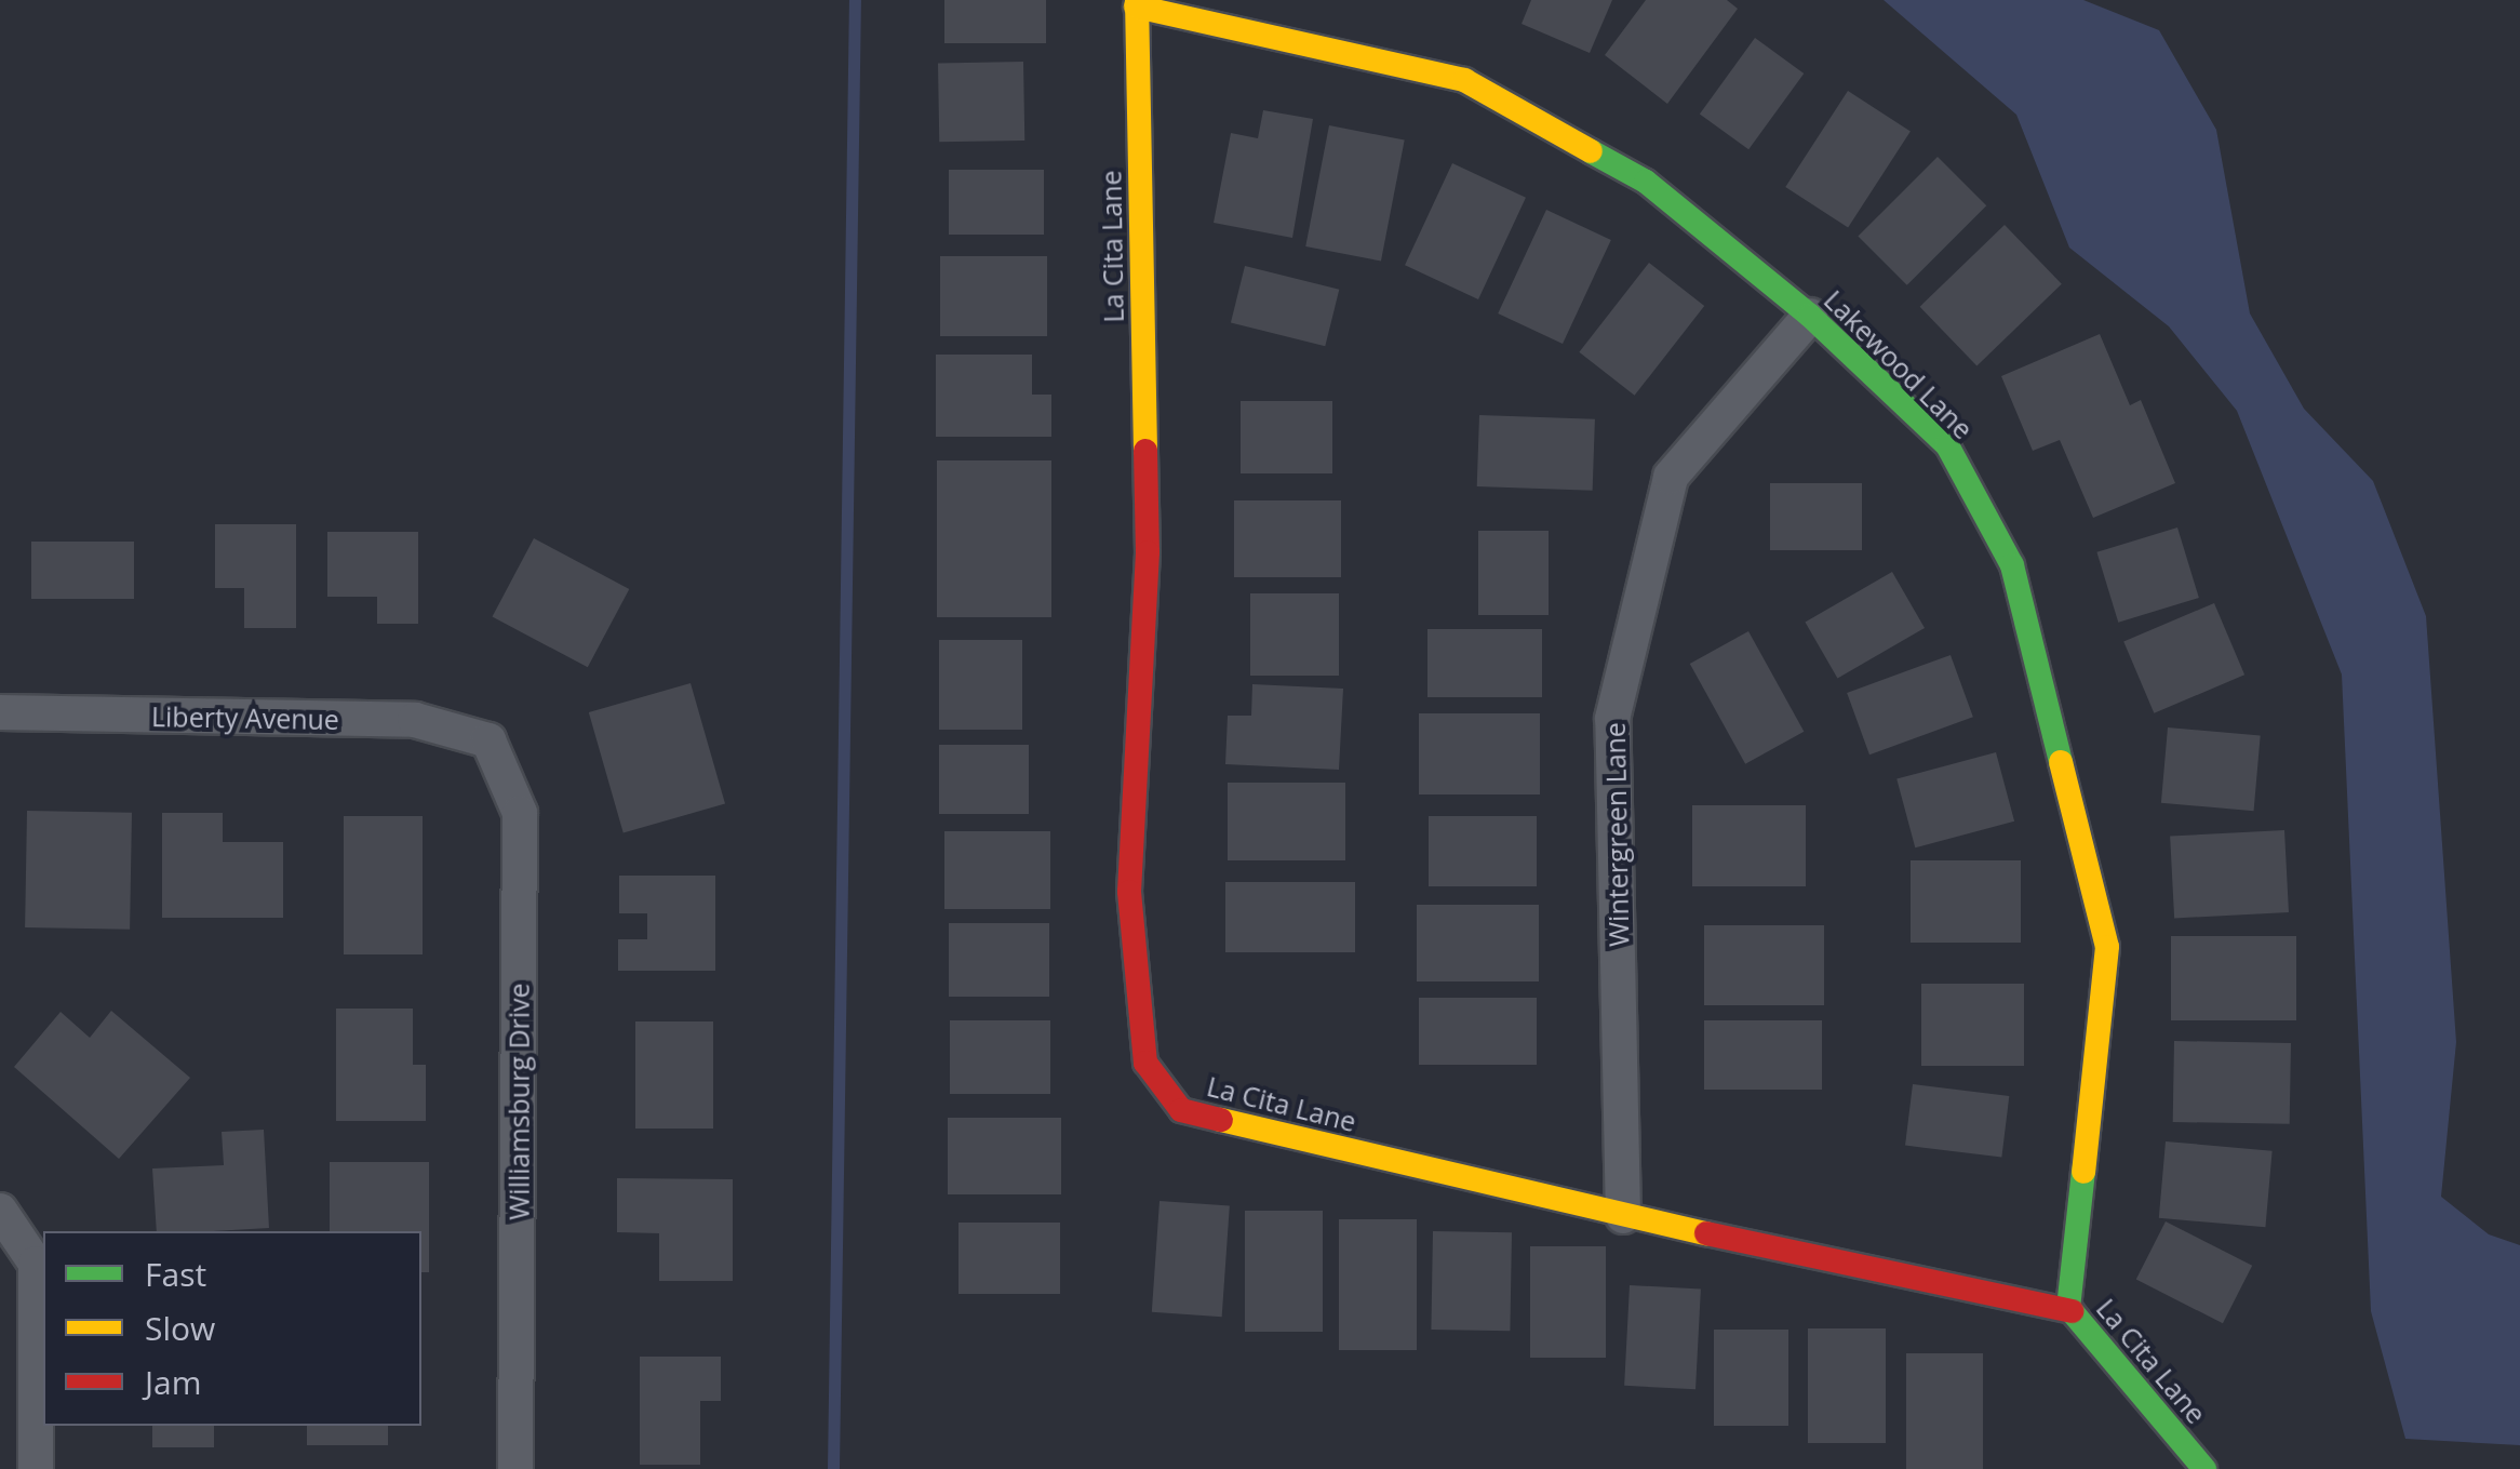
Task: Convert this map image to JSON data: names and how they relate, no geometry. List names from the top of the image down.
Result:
{
  "streets": {
    "street": [
      "La Cita Lane",
      "Lakewood Lane",
      "Liberty Avenue",
      "Wintergreen Lane",
      "Williamsburg Drive"
    ]
  },
  "crossings": [
    ["La Cita Lane", "Lakewood Lane"],
    ["La Cita Lane", "Wintergreen Lane"],
    ["Lakewood Lane", "Wintergreen Lane"],
    ["Liberty Avenue", "Williamsburg Drive"]
  ],
  "legend": ["Fast", "Slow", "Jam"]
}
